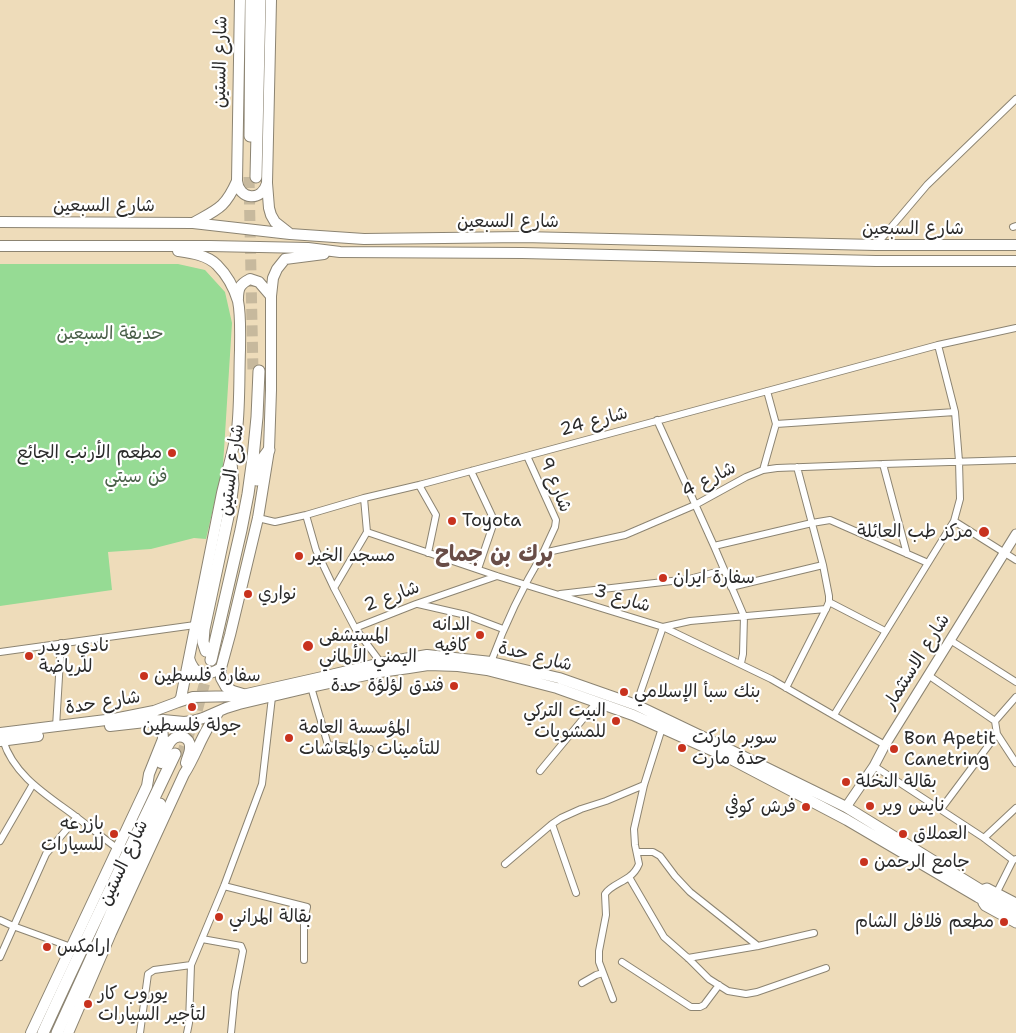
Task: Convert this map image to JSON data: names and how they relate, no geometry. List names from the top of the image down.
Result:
{
  "streets": {
    "highway": ["شارع الستين"],
    "main road": ["شارع السبعين", "شارع حدة"],
    "street": [
      "شارع 24",
      "شارع 4",
      "شارع 9",
      "شارع 2",
      "شارع 3",
      "شارع الاستثمار"
    ]
  },
  "crossings": [
    ["شارع الستين", "شارع السبعين"],
    ["شارع الستين", "شارع حدة"],
    ["شارع 24", "شارع 9"],
    ["شارع 4", "شارع 9"],
    ["شارع 2", "شارع 3"],
    ["شارع 3", "شارع الاستثمار"],
    ["شارع حدة", "شارع الاستثمار"]
  ],
  "districts": ["برك بن جماح"],
  "parks": ["حديقة السبعين", "فن سيتي"],
  "places": [
    "مطعم الأرنب الجائع",
    "Toyota",
    "مركز طب العائلة",
    "مسجد الخير",
    "سفارة ايران",
    "نواري",
    "الدانه كافيه",
    "المستشفى اليمني الألماني",
    "نادي ويدر للرياضة",
    "سفارة فلسطين",
    "فندق لؤلؤة حدة",
    "بنك سبأ الإسلامي",
    "جولة فلسطين",
    "البيت التركي للمشويات",
    "المؤسسة العامة للتأمينات والمعاشات",
    "سوبر ماركت حدة مارت",
    "Bon Apetit Canetring",
    "بقالة النخلة",
    "نايس وير",
    "فرش كوفي",
    "بازرعه للسيارات",
    "العملاق",
    "جامع الرحمن",
    "بقالة المراني",
    "مطعم فلافل الشام",
    "ارامكس",
    "يوروب كار لتأجير السيارات"
  ]
}
